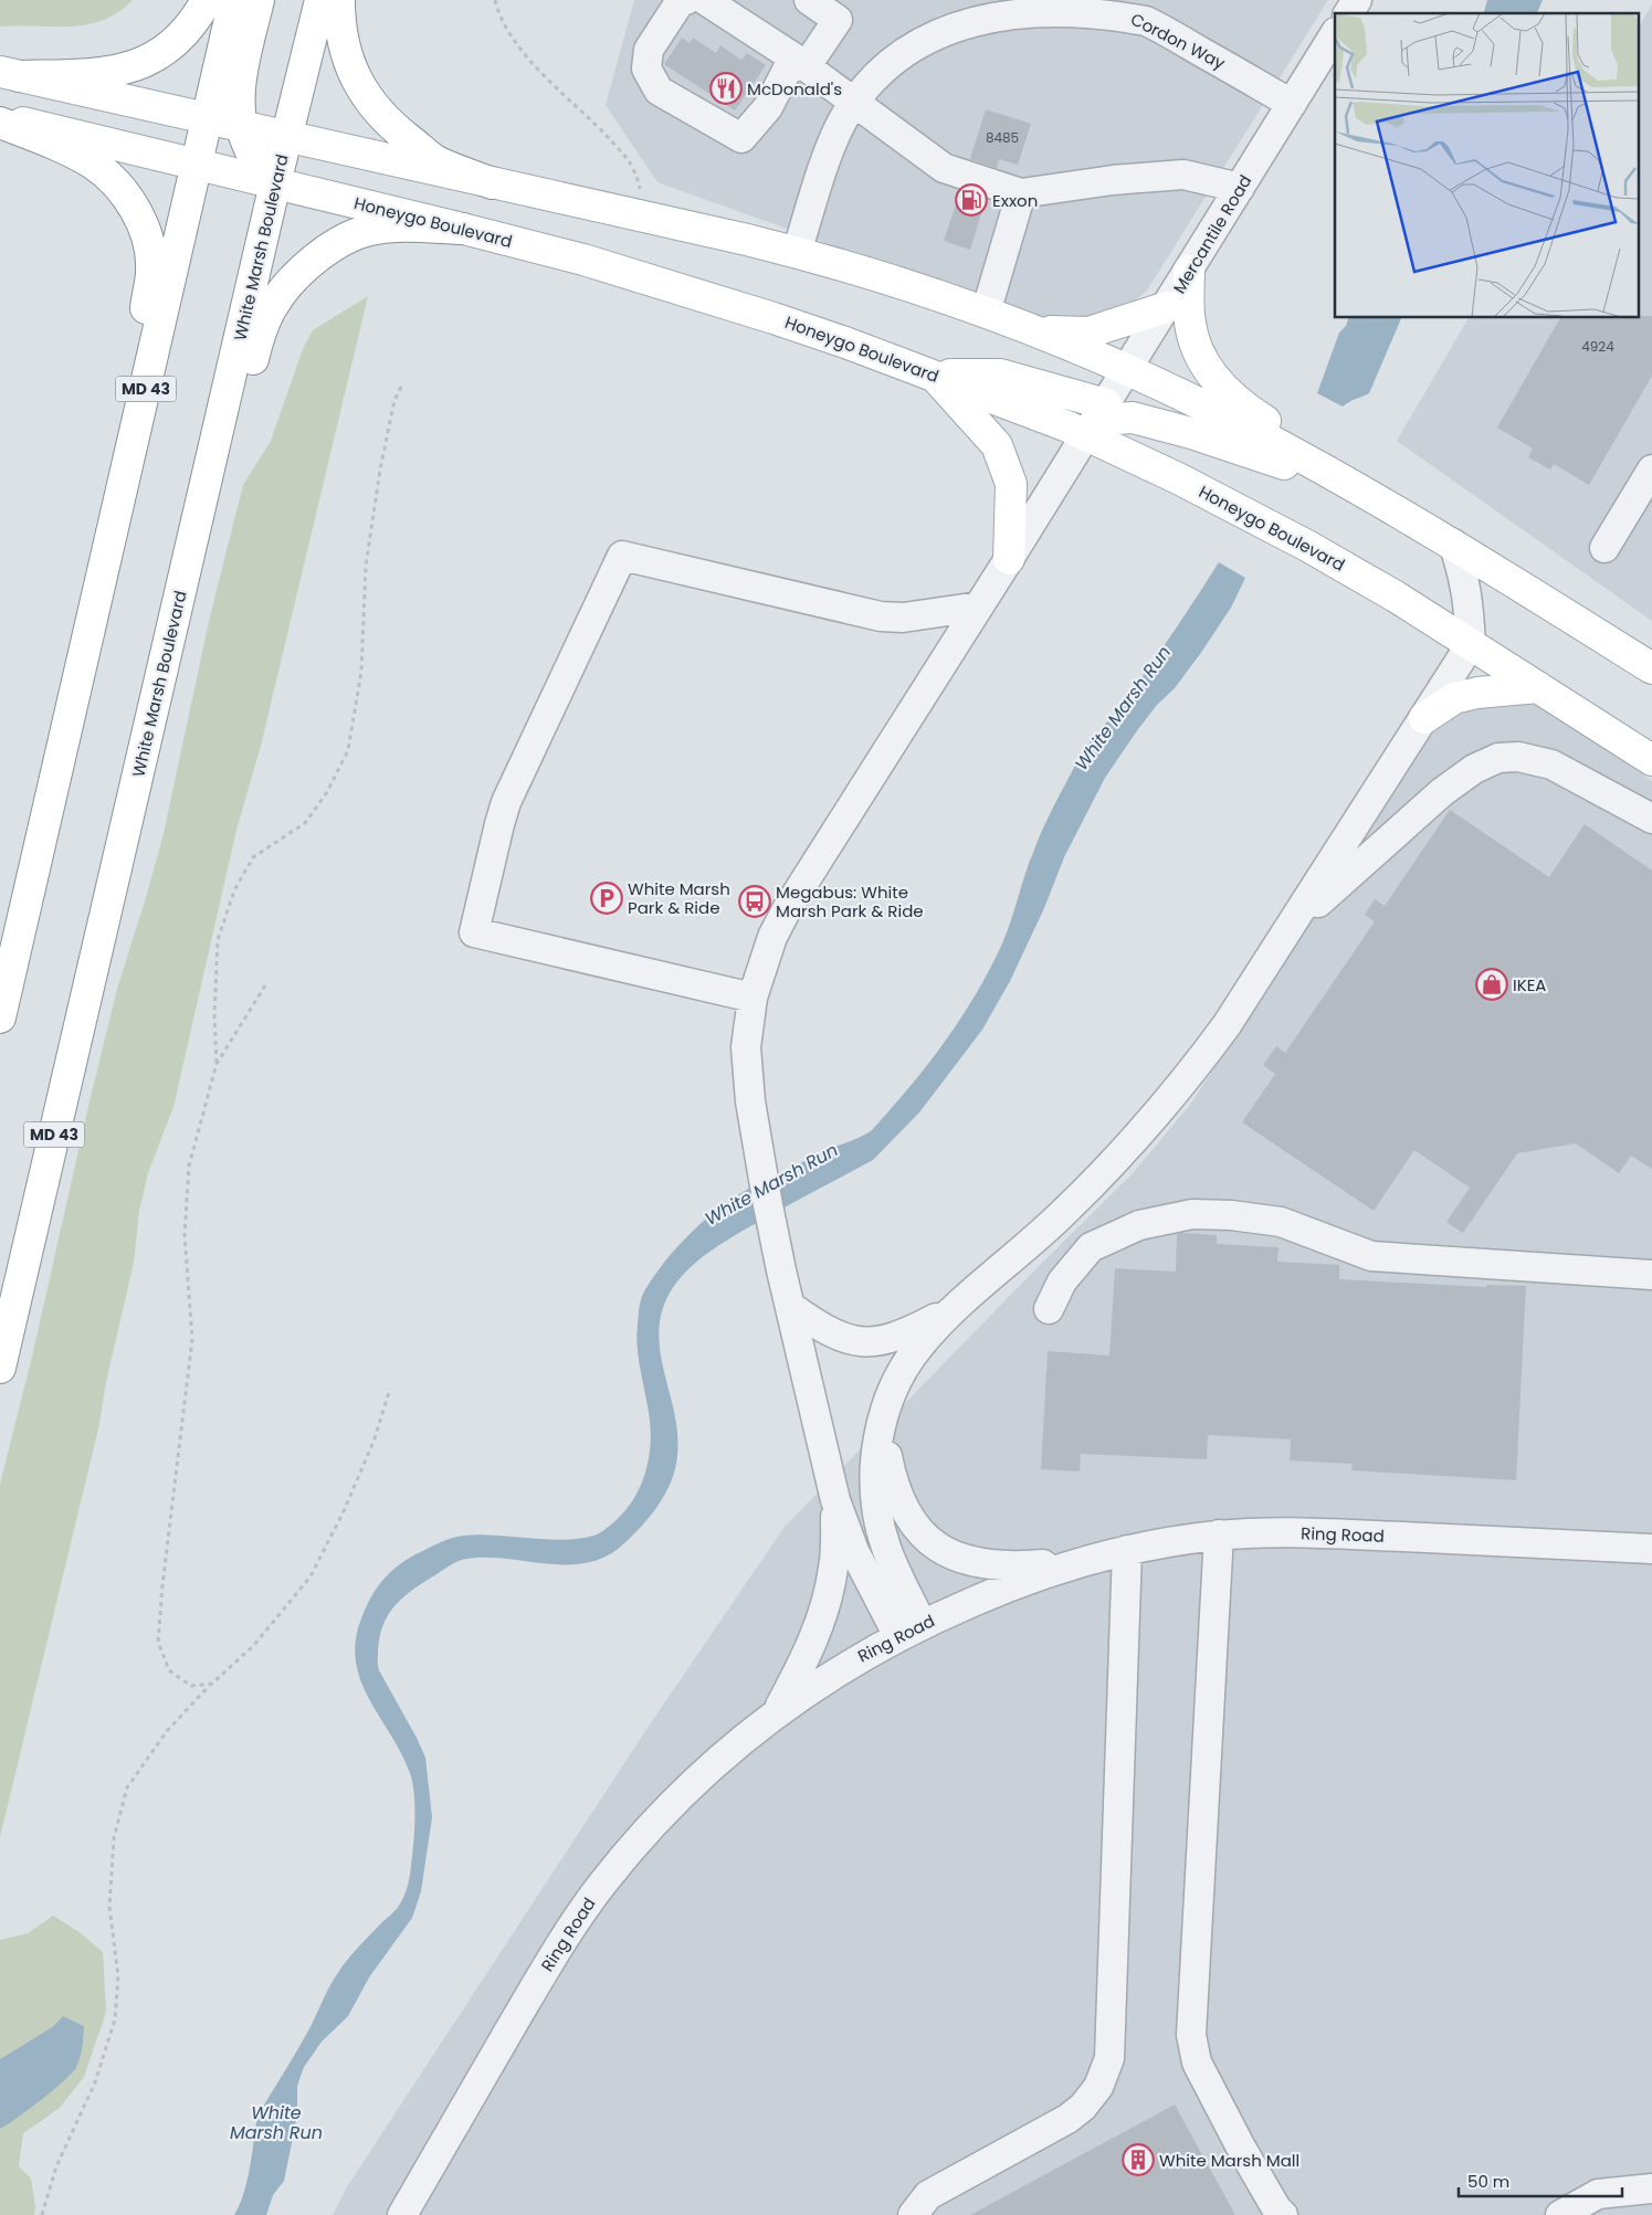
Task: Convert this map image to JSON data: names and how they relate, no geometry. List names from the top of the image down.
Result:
{
  "streets": {
    "main road": ["Honeygo Boulevard", "White Marsh Boulevard", "MD 43"],
    "street": ["Cordon Way", "Mercantile Road", "Ring Road"]
  },
  "crossings": [
    ["Cordon Way", "Mercantile Road"],
    ["Honeygo Boulevard", "Mercantile Road"],
    ["Honeygo Boulevard", "White Marsh Boulevard"],
    ["Honeygo Boulevard", "MD 43"]
  ],
  "water": ["White Marsh Run"],
  "places": {
    "restaurant": ["McDonald's"],
    "fuel station": ["Exxon"],
    "parking": ["White Marsh Park & Ride"],
    "bus stop": ["Megabus: White Marsh Park & Ride"],
    "shop": ["IKEA"],
    "building": ["White Marsh Mall"]
  },
  "house_numbers": ["8485", "4924"],
  "scale_bar": "50 m"
}
